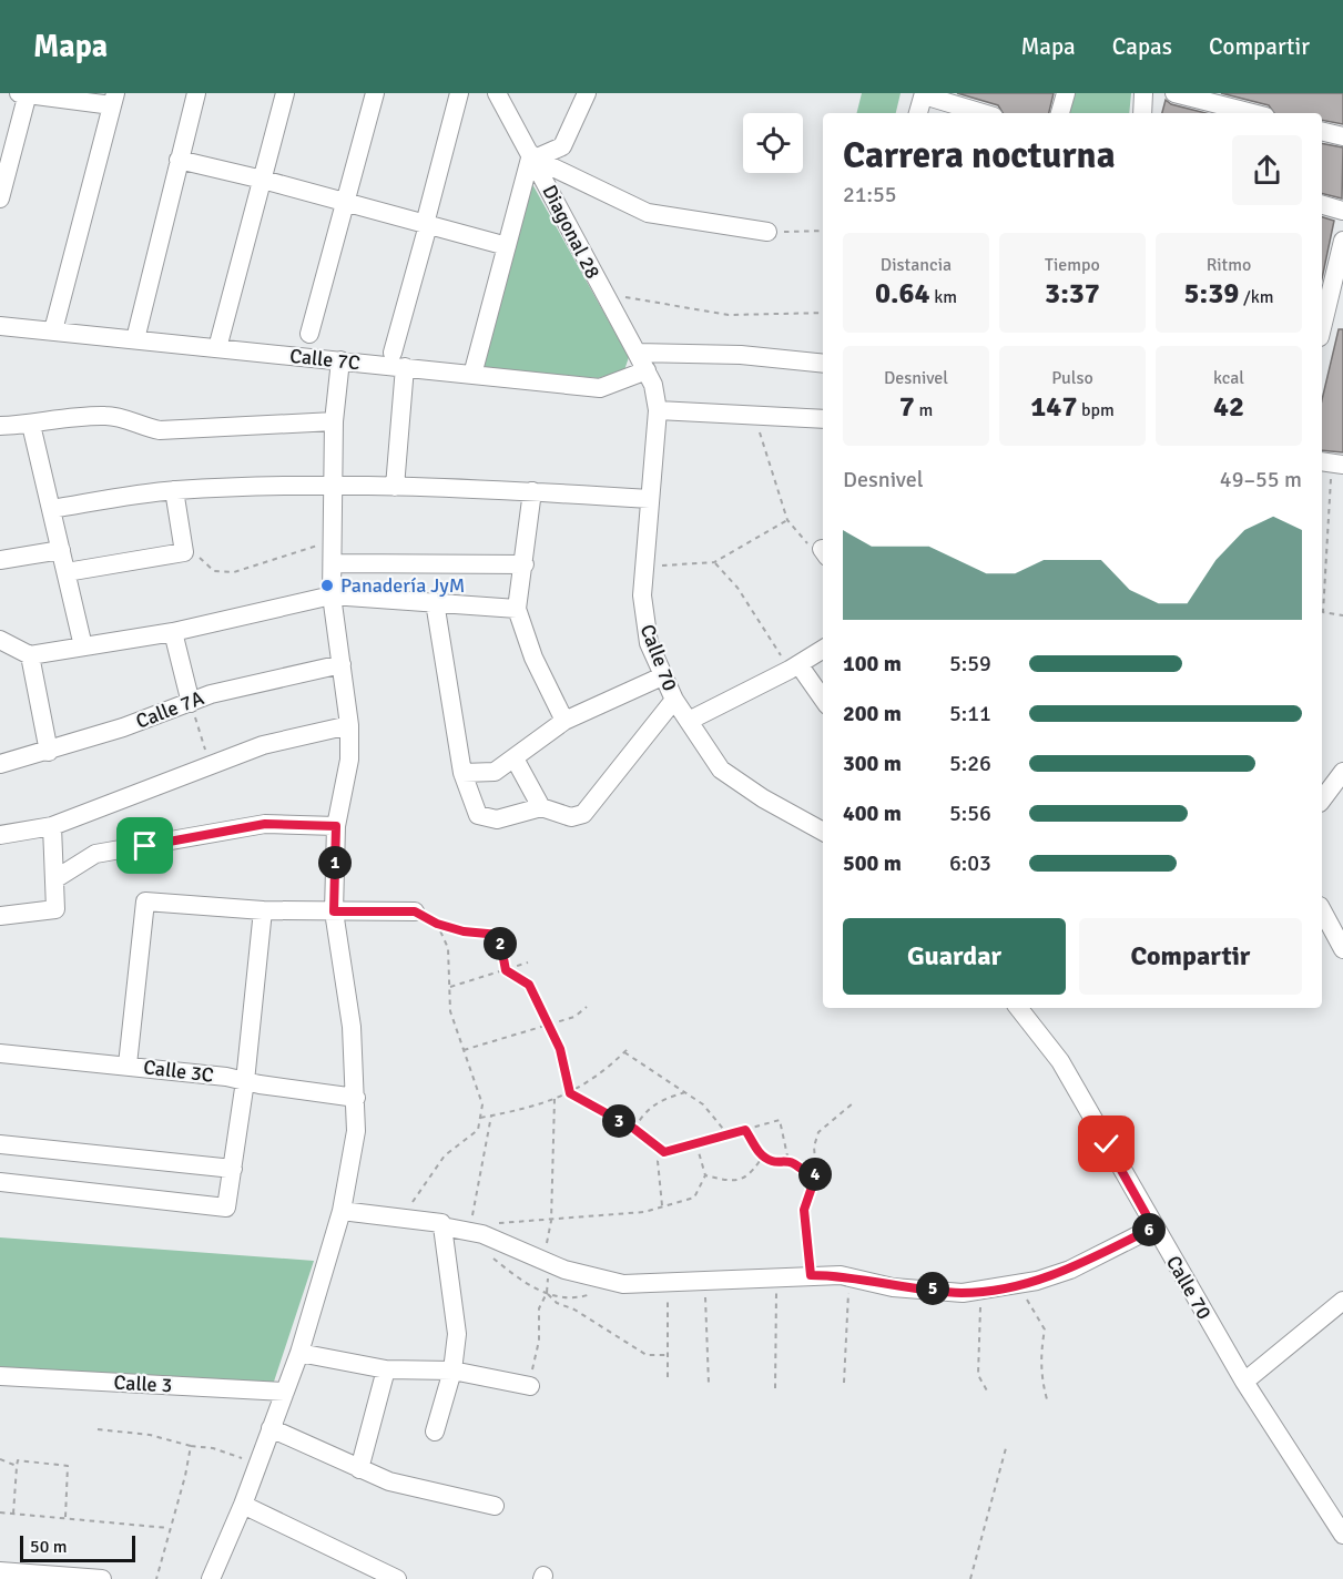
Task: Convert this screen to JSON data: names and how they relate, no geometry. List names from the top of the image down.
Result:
{
  "streets": {
    "street": [
      "Diagonal 28",
      "Calle 7C",
      "Calle 70",
      "Calle 7A",
      "Calle 3C",
      "Calle 3"
    ]
  },
  "crossings": [
    ["Diagonal 28", "Calle 7C"],
    ["Diagonal 28", "Calle 70"],
    ["Calle 7C", "Calle 70"]
  ],
  "places": ["Panadería JyM"],
  "scale_bar": "50 m",
  "page": {
    "header": "Mapa",
    "nav": ["Mapa", "Capas", "Compartir"],
    "heading": ["Carrera nocturna", "21:55"],
    "stats": [
      ["Distancia", "0.64 km"],
      ["Tiempo", "3:37"],
      ["Ritmo", "5:39 /km"],
      ["Desnivel", "7 m"],
      ["Pulso", "147 bpm"],
      ["kcal", "42"]
    ],
    "chart": ["Desnivel", "49–55 m"],
    "list": [
      {
        "name": "100 m",
        "note": "5:59"
      },
      {
        "name": "200 m",
        "note": "5:11"
      },
      {
        "name": "300 m",
        "note": "5:26"
      },
      {
        "name": "400 m",
        "note": "5:56"
      },
      {
        "name": "500 m",
        "note": "6:03"
      }
    ],
    "pins": [
      "1",
      "2",
      "3",
      "4",
      "6",
      "5"
    ],
    "buttons": ["Guardar", "Compartir"],
    "scale": "50 m"
  }
}
